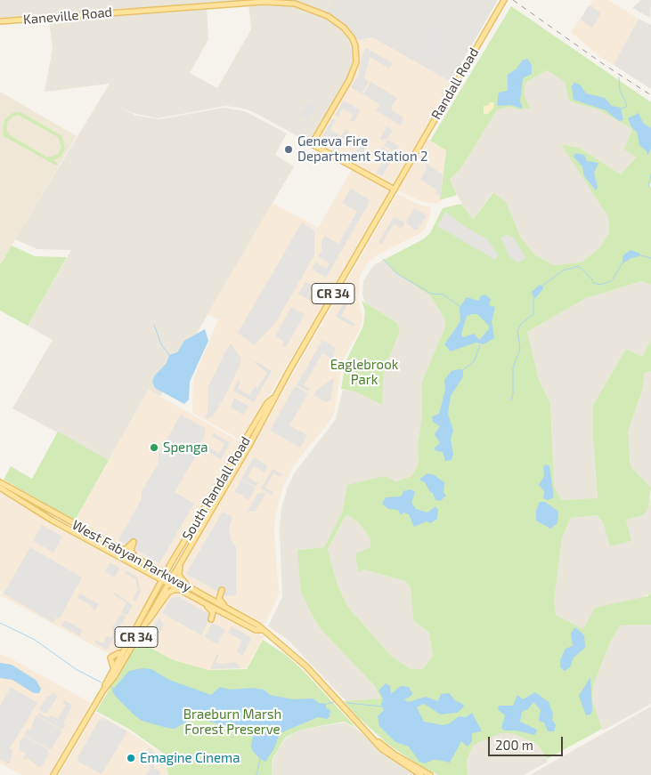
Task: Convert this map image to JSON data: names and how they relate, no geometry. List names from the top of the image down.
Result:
{
  "streets": {
    "main road": [
      "Kaneville Road",
      "Randall Road",
      "CR 34",
      "South Randall Road",
      "West Fabyan Parkway"
    ]
  },
  "crossings": [
    ["Kaneville Road", "Randall Road"],
    ["Kaneville Road", "South Randall Road"],
    ["Randall Road", "South Randall Road"],
    ["CR 34", "South Randall Road"],
    ["CR 34", "West Fabyan Parkway"],
    ["South Randall Road", "West Fabyan Parkway"]
  ],
  "parks": ["Eaglebrook Park", "Braeburn Marsh Forest Preserve"],
  "places": ["Geneva Fire Department Station 2", "Spenga", "Emagine Cinema"],
  "scale_bar": "200 m"
}
